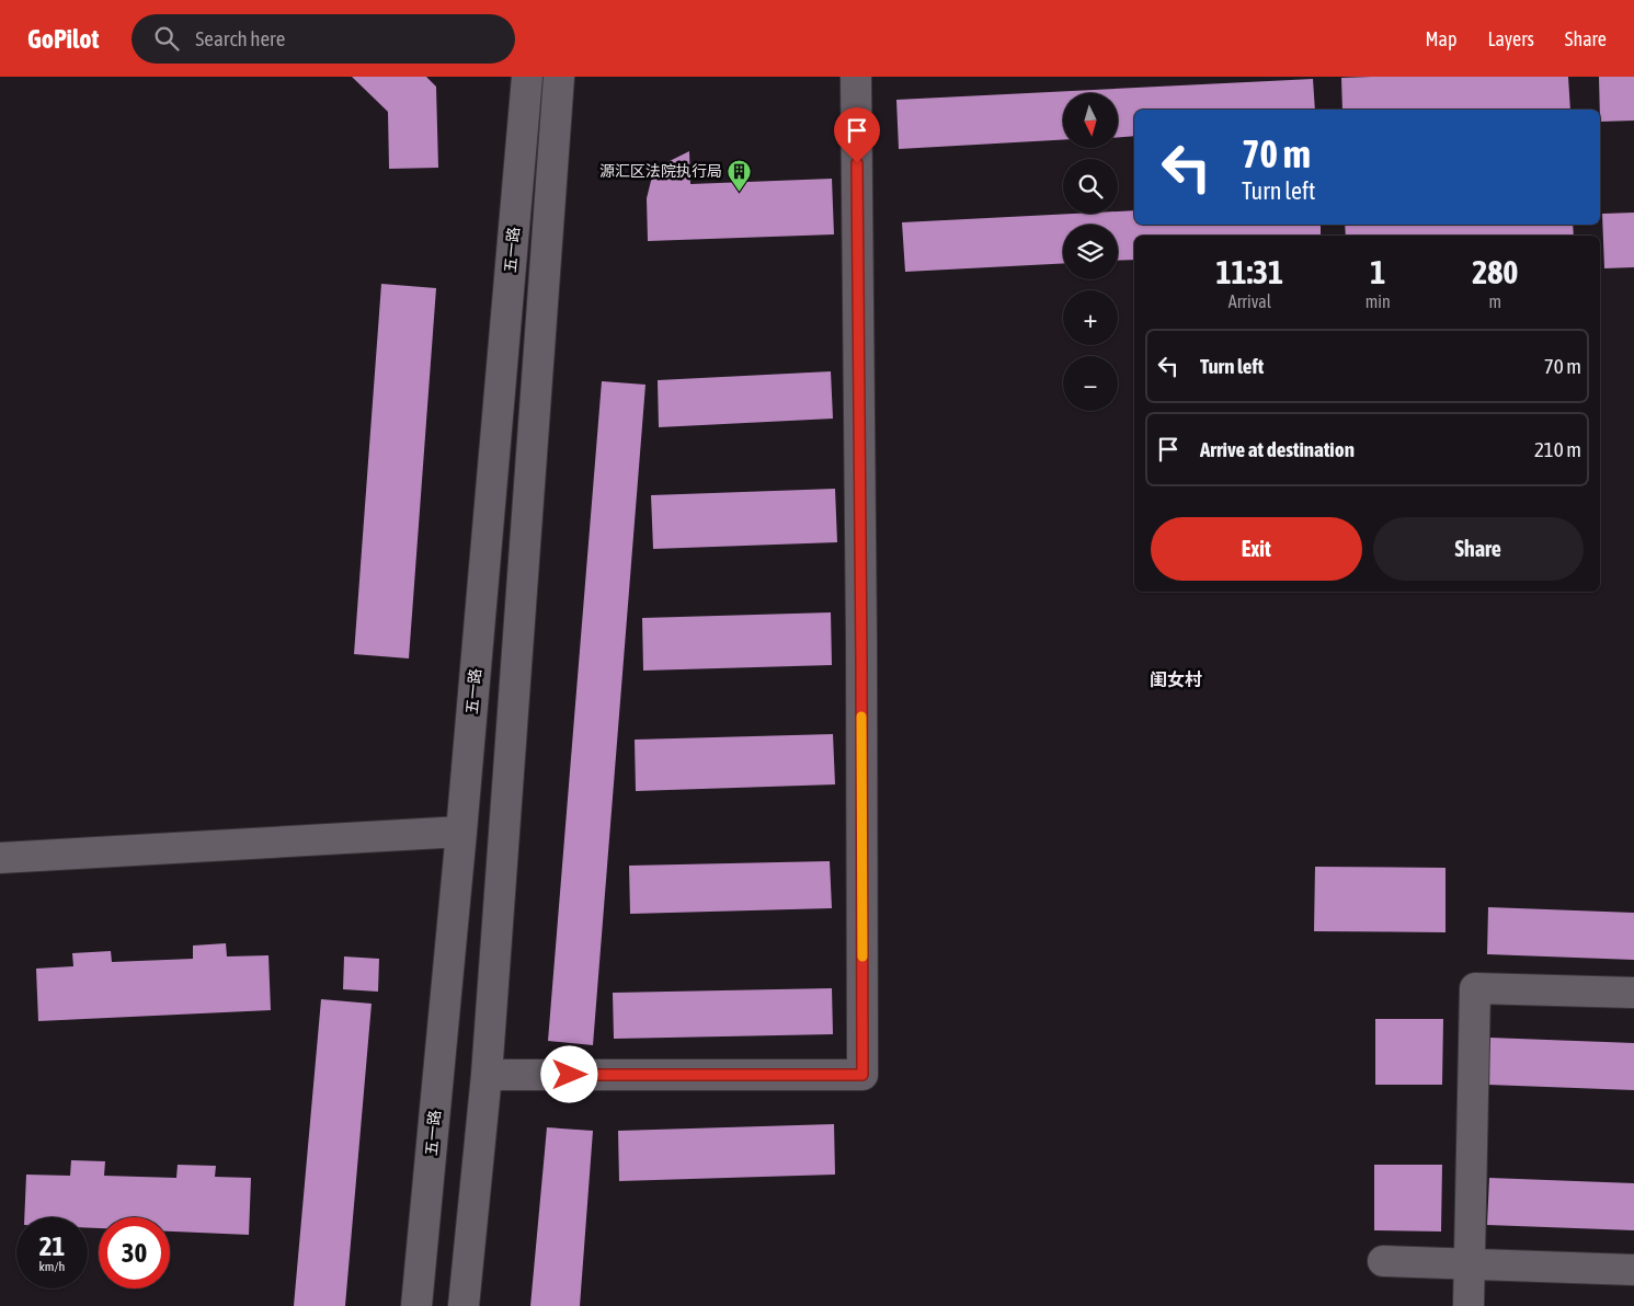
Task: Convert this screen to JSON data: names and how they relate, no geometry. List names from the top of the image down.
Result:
{
  "streets": {
    "street": ["五一路"]
  },
  "districts": ["闺女村"],
  "places": {
    "building": ["源汇区法院执行局"]
  },
  "north": "bottom",
  "page": {
    "header": "GoPilot",
    "search": "Search here",
    "nav": ["Map", "Layers", "Share"],
    "map_buttons": ["+", "−"],
    "turn": ["70 m", "Turn left"],
    "eta": [
      "11:31",
      "Arrival",
      "1",
      "min",
      "280",
      "m"
    ],
    "list": [
      {
        "name": "Turn left",
        "value": "70 m"
      },
      {
        "name": "Arrive at destination",
        "value": "210 m"
      }
    ],
    "buttons": ["Exit", "Share"],
    "speed": "21 km/h",
    "limit": "30"
  }
}
